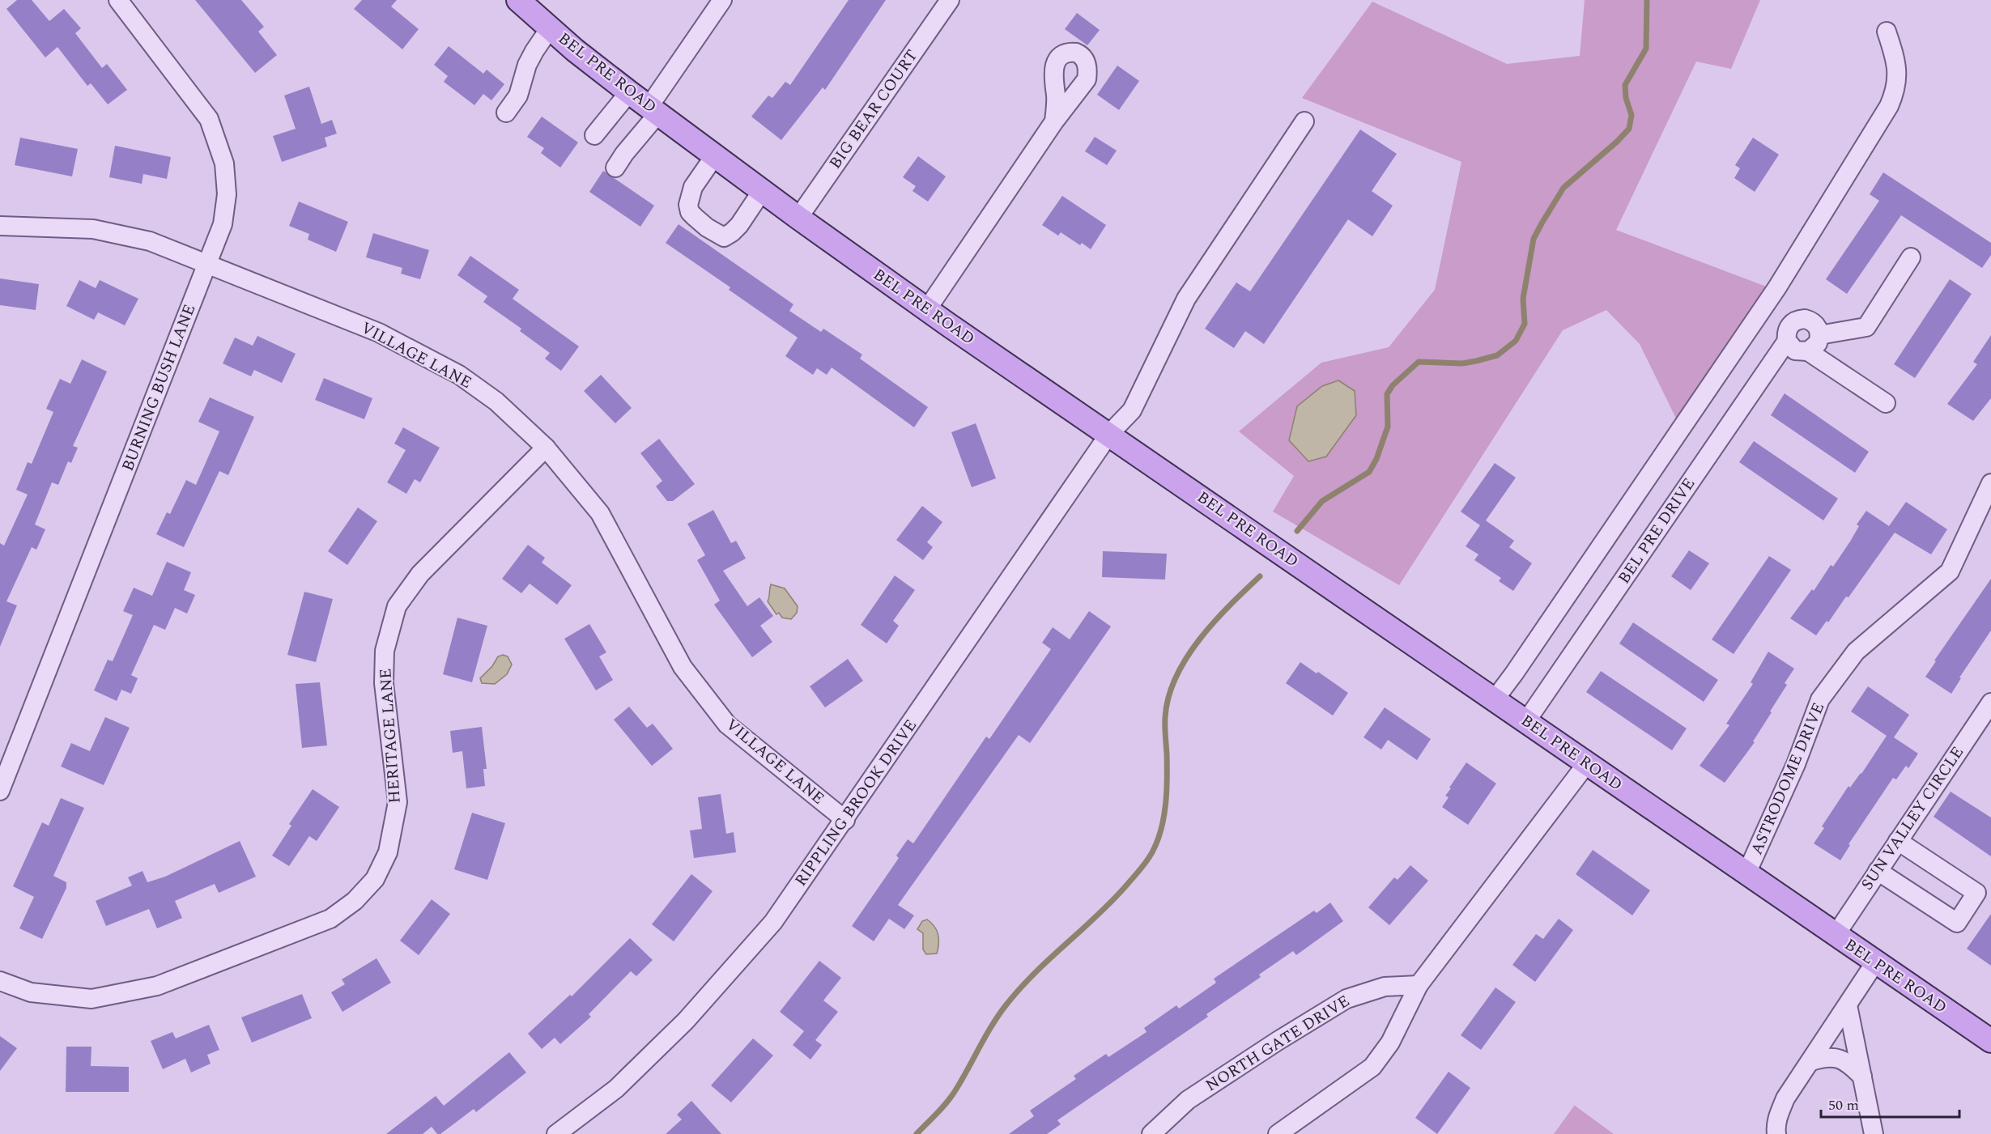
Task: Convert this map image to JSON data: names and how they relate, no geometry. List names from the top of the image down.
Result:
{
  "streets": {
    "main road": ["BEL PRE ROAD"],
    "street": [
      "BIG BEAR COURT",
      "VILLAGE LANE",
      "BURNING BUSH LANE",
      "BEL PRE DRIVE",
      "HERITAGE LANE",
      "ASTRODOME DRIVE",
      "RIPPLING BROOK DRIVE",
      "SUN VALLEY CIRCLE",
      "NORTH GATE DRIVE"
    ]
  },
  "crossings": [
    ["BEL PRE ROAD", "BIG BEAR COURT"],
    ["BEL PRE ROAD", "BEL PRE DRIVE"],
    ["BEL PRE ROAD", "ASTRODOME DRIVE"],
    ["BEL PRE ROAD", "RIPPLING BROOK DRIVE"],
    ["BEL PRE ROAD", "SUN VALLEY CIRCLE"],
    ["VILLAGE LANE", "BURNING BUSH LANE"],
    ["VILLAGE LANE", "HERITAGE LANE"],
    ["VILLAGE LANE", "RIPPLING BROOK DRIVE"]
  ],
  "scale_bar": "50 m"
}
